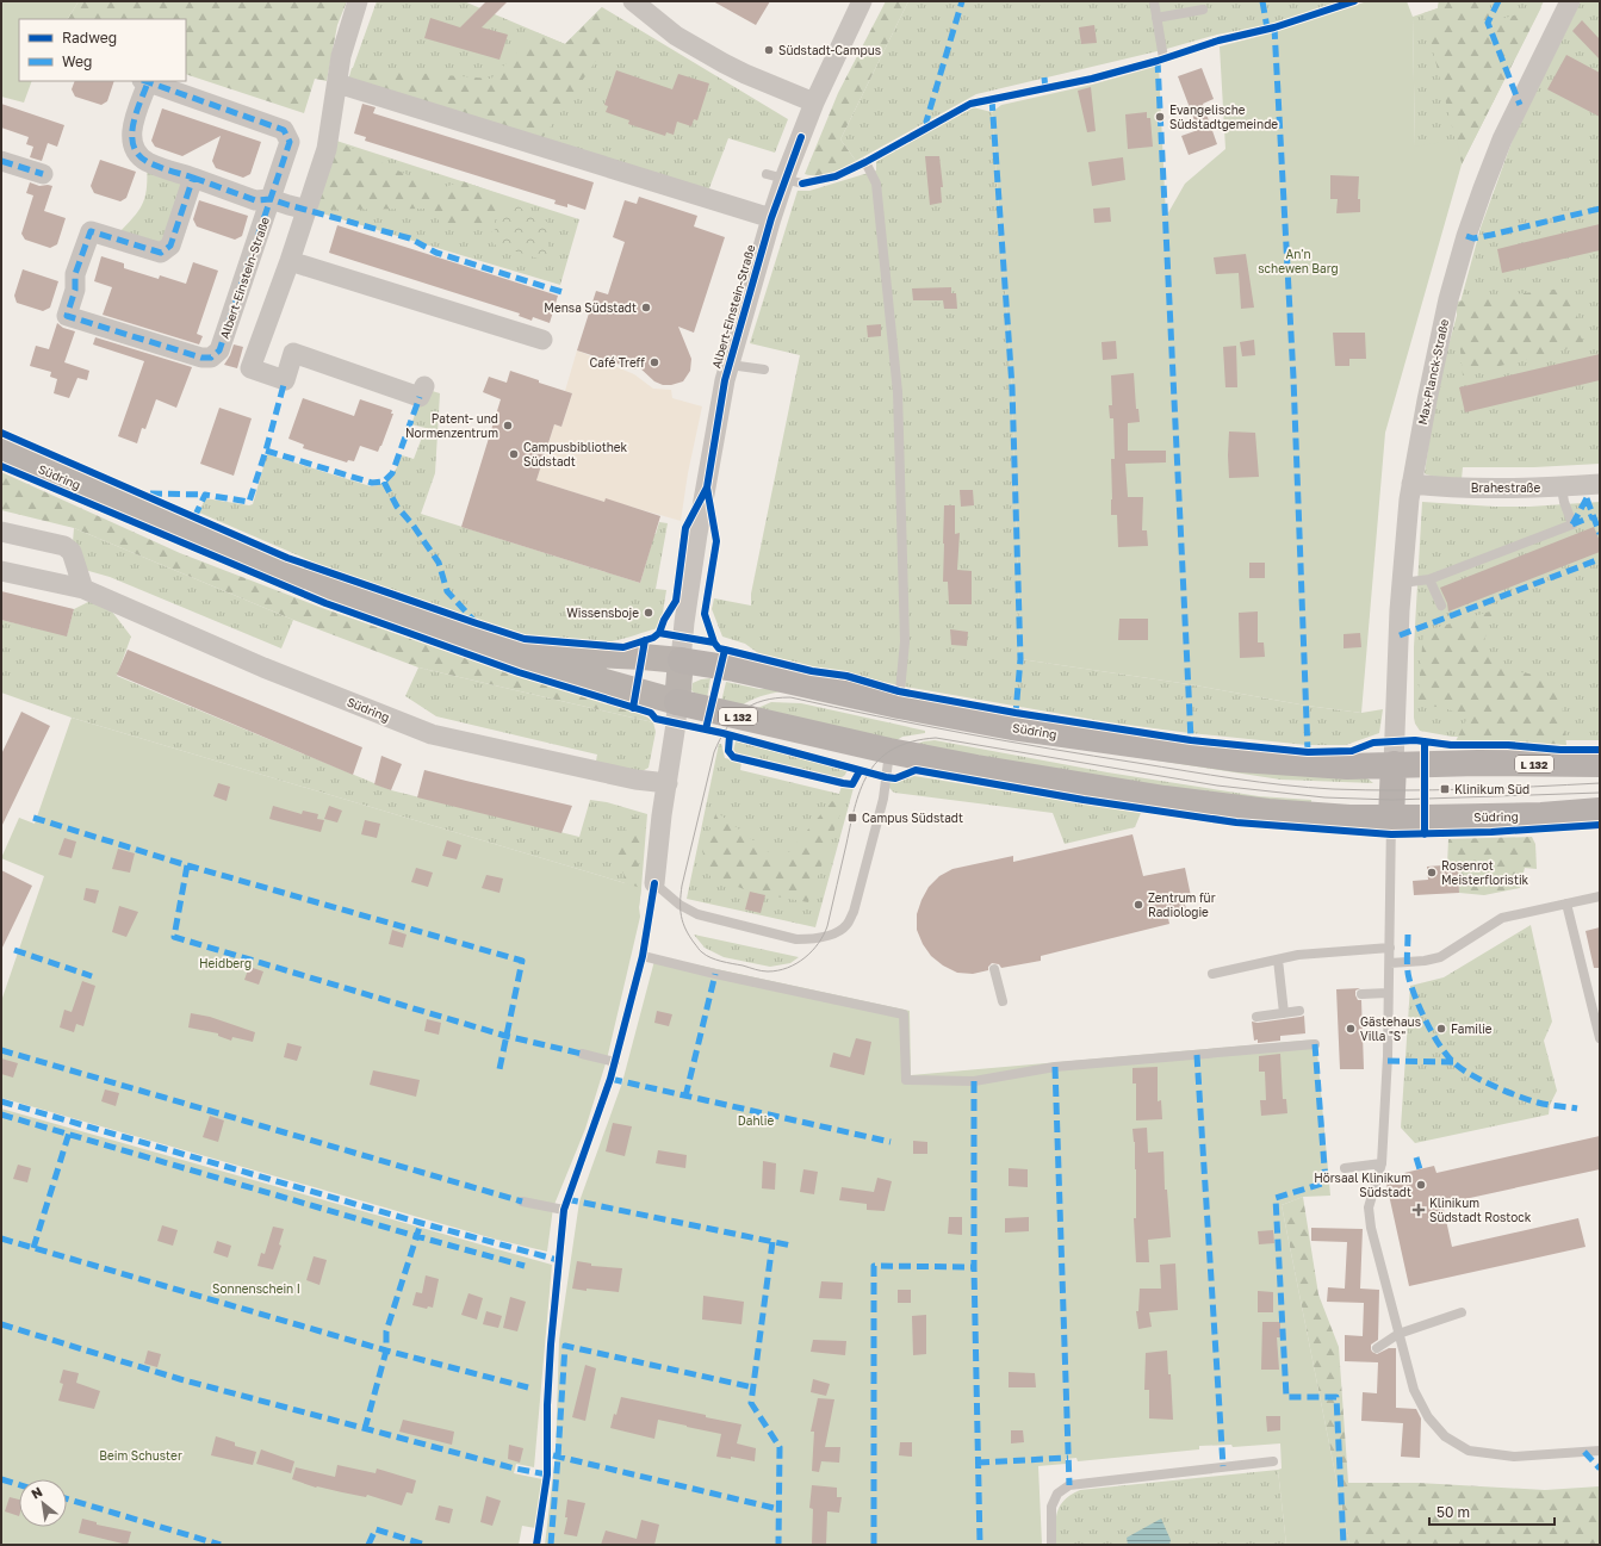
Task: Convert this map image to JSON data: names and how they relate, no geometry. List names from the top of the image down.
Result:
{
  "streets": {
    "main road": ["Südring", "L 132"],
    "street": ["Albert-Einstein-Straße", "Max-Planck-Straße", "Brahestraße"]
  },
  "crossings": [
    ["Albert-Einstein-Straße", "Südring"],
    ["Max-Planck-Straße", "Südring"],
    ["Max-Planck-Straße", "Brahestraße"]
  ],
  "parks": [
    "An'n schewen Barg",
    "Heidberg",
    "Dahlie",
    "Sonnenschein I",
    "Beim Schuster"
  ],
  "places": {
    "other": [
      "Südstadt-Campus",
      "Evangelische Südstadtgemeinde",
      "Mensa Südstadt",
      "Café Treff",
      "Patent- und Normenzentrum",
      "Campusbibliothek Südstadt",
      "Wissensboje",
      "Rosenrot Meisterfloristik",
      "Zentrum für Radiologie",
      "Gästehaus Villa \"S\"",
      "Familie",
      "Hörsaal Klinikum Südstadt"
    ],
    "transit": ["Klinikum Süd", "Campus Südstadt"],
    "health": ["Klinikum Südstadt Rostock"]
  },
  "legend": ["Radweg", "Weg"],
  "scale_bar": "50 m",
  "north": "top left"
}
